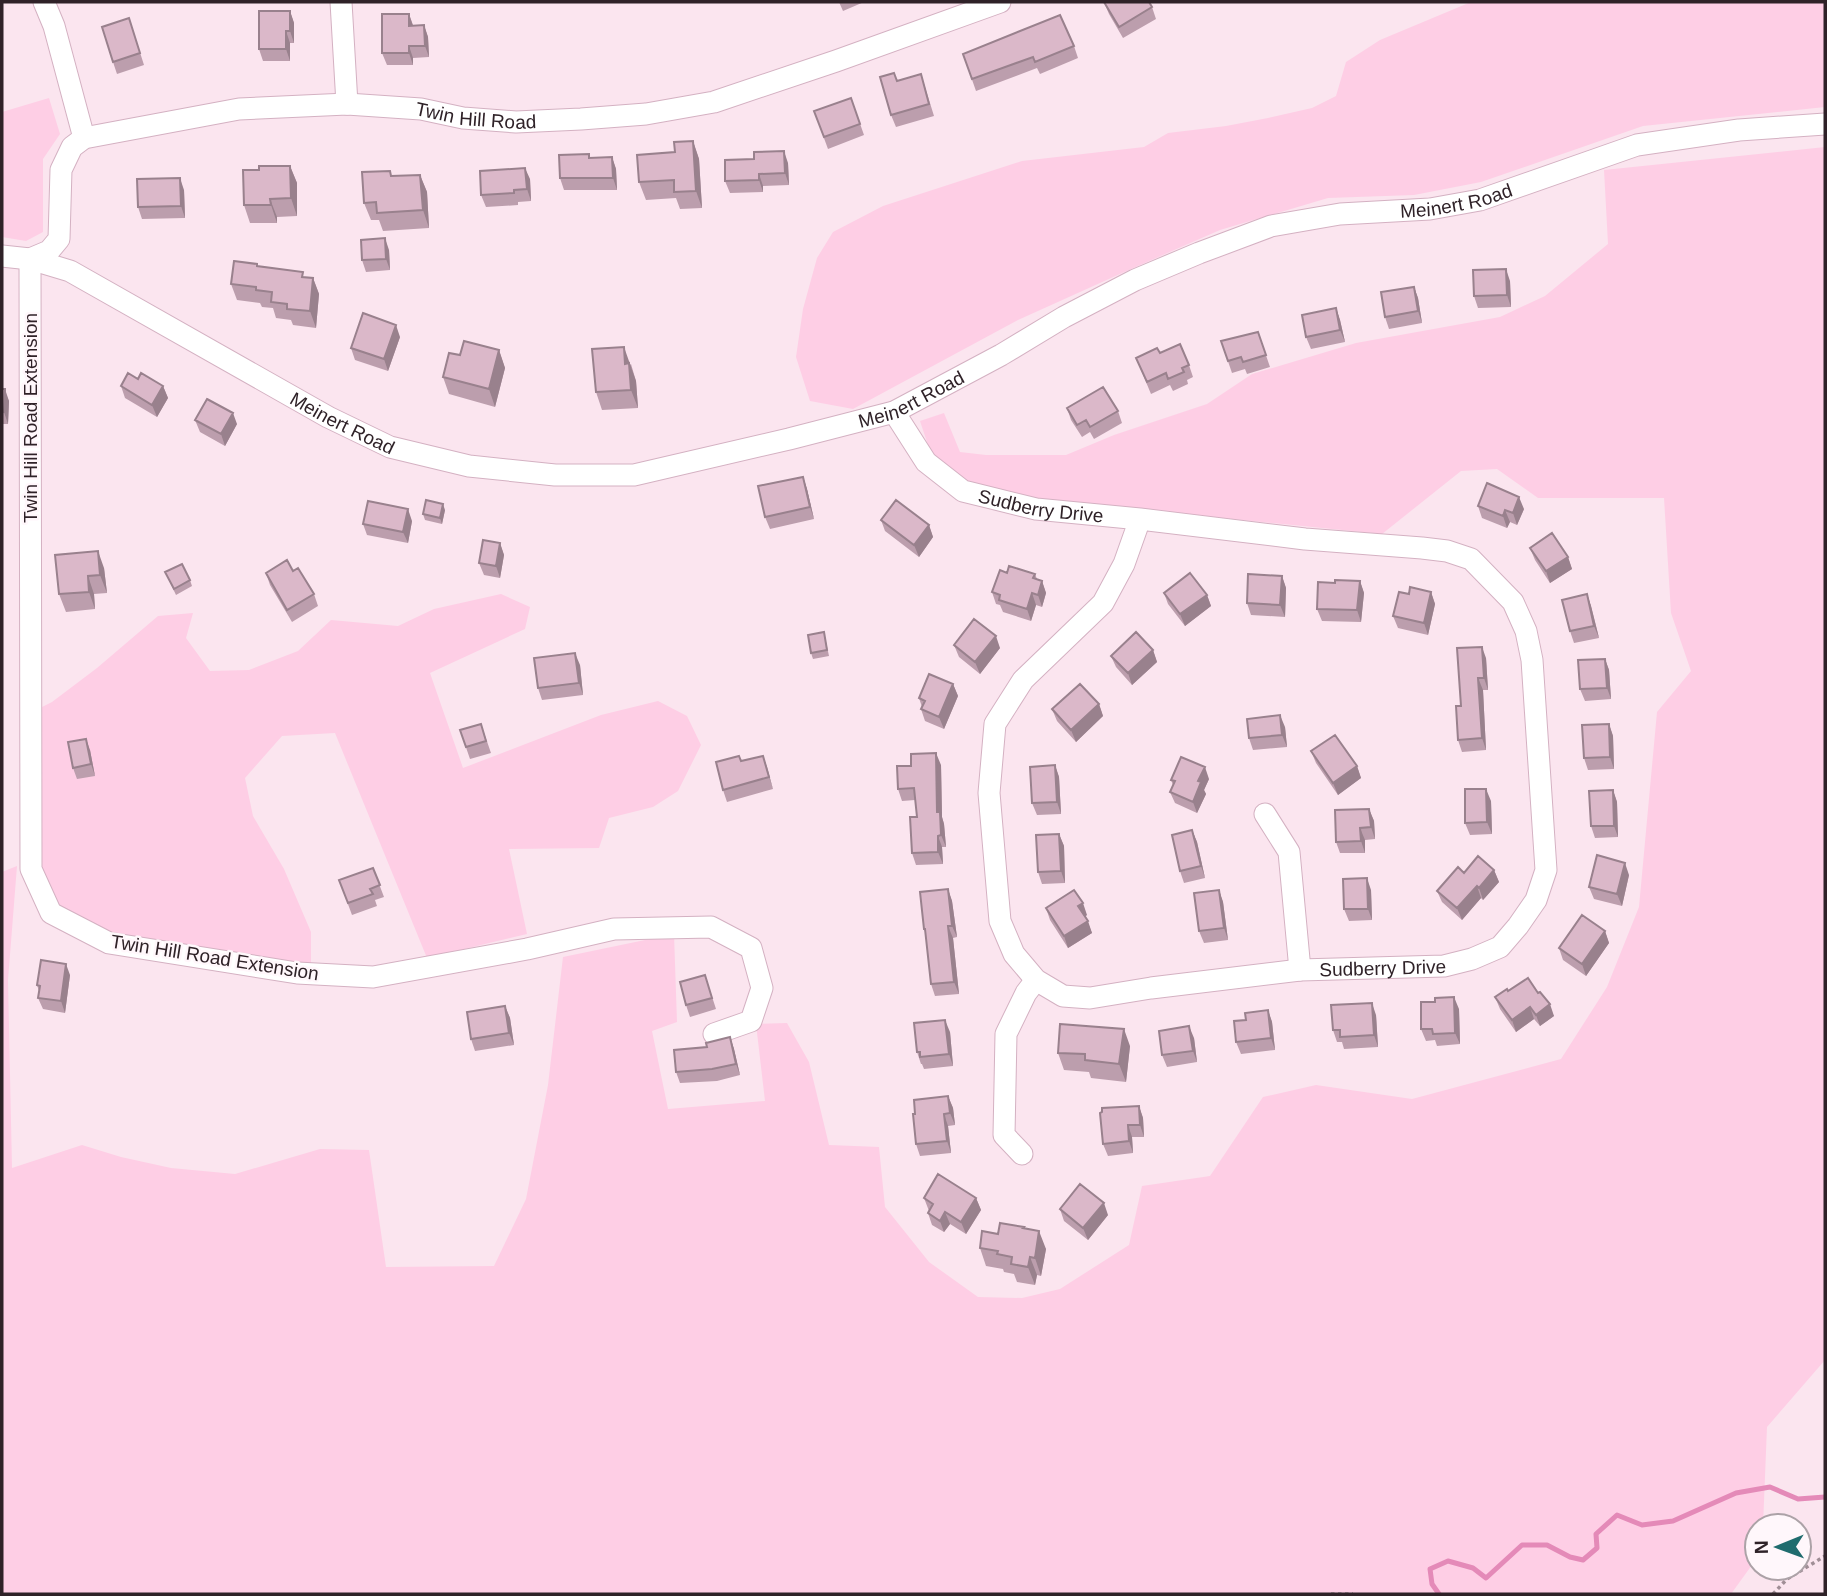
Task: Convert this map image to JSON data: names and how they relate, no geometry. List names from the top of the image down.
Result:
{
  "streets": {
    "street": [
      "Twin Hill Road",
      "Meinert Road",
      "Twin Hill Road Extension",
      "Sudberry Drive"
    ]
  },
  "crossings": [
    ["Meinert Road", "Twin Hill Road Extension"],
    ["Meinert Road", "Sudberry Drive"]
  ],
  "north": "left"
}
